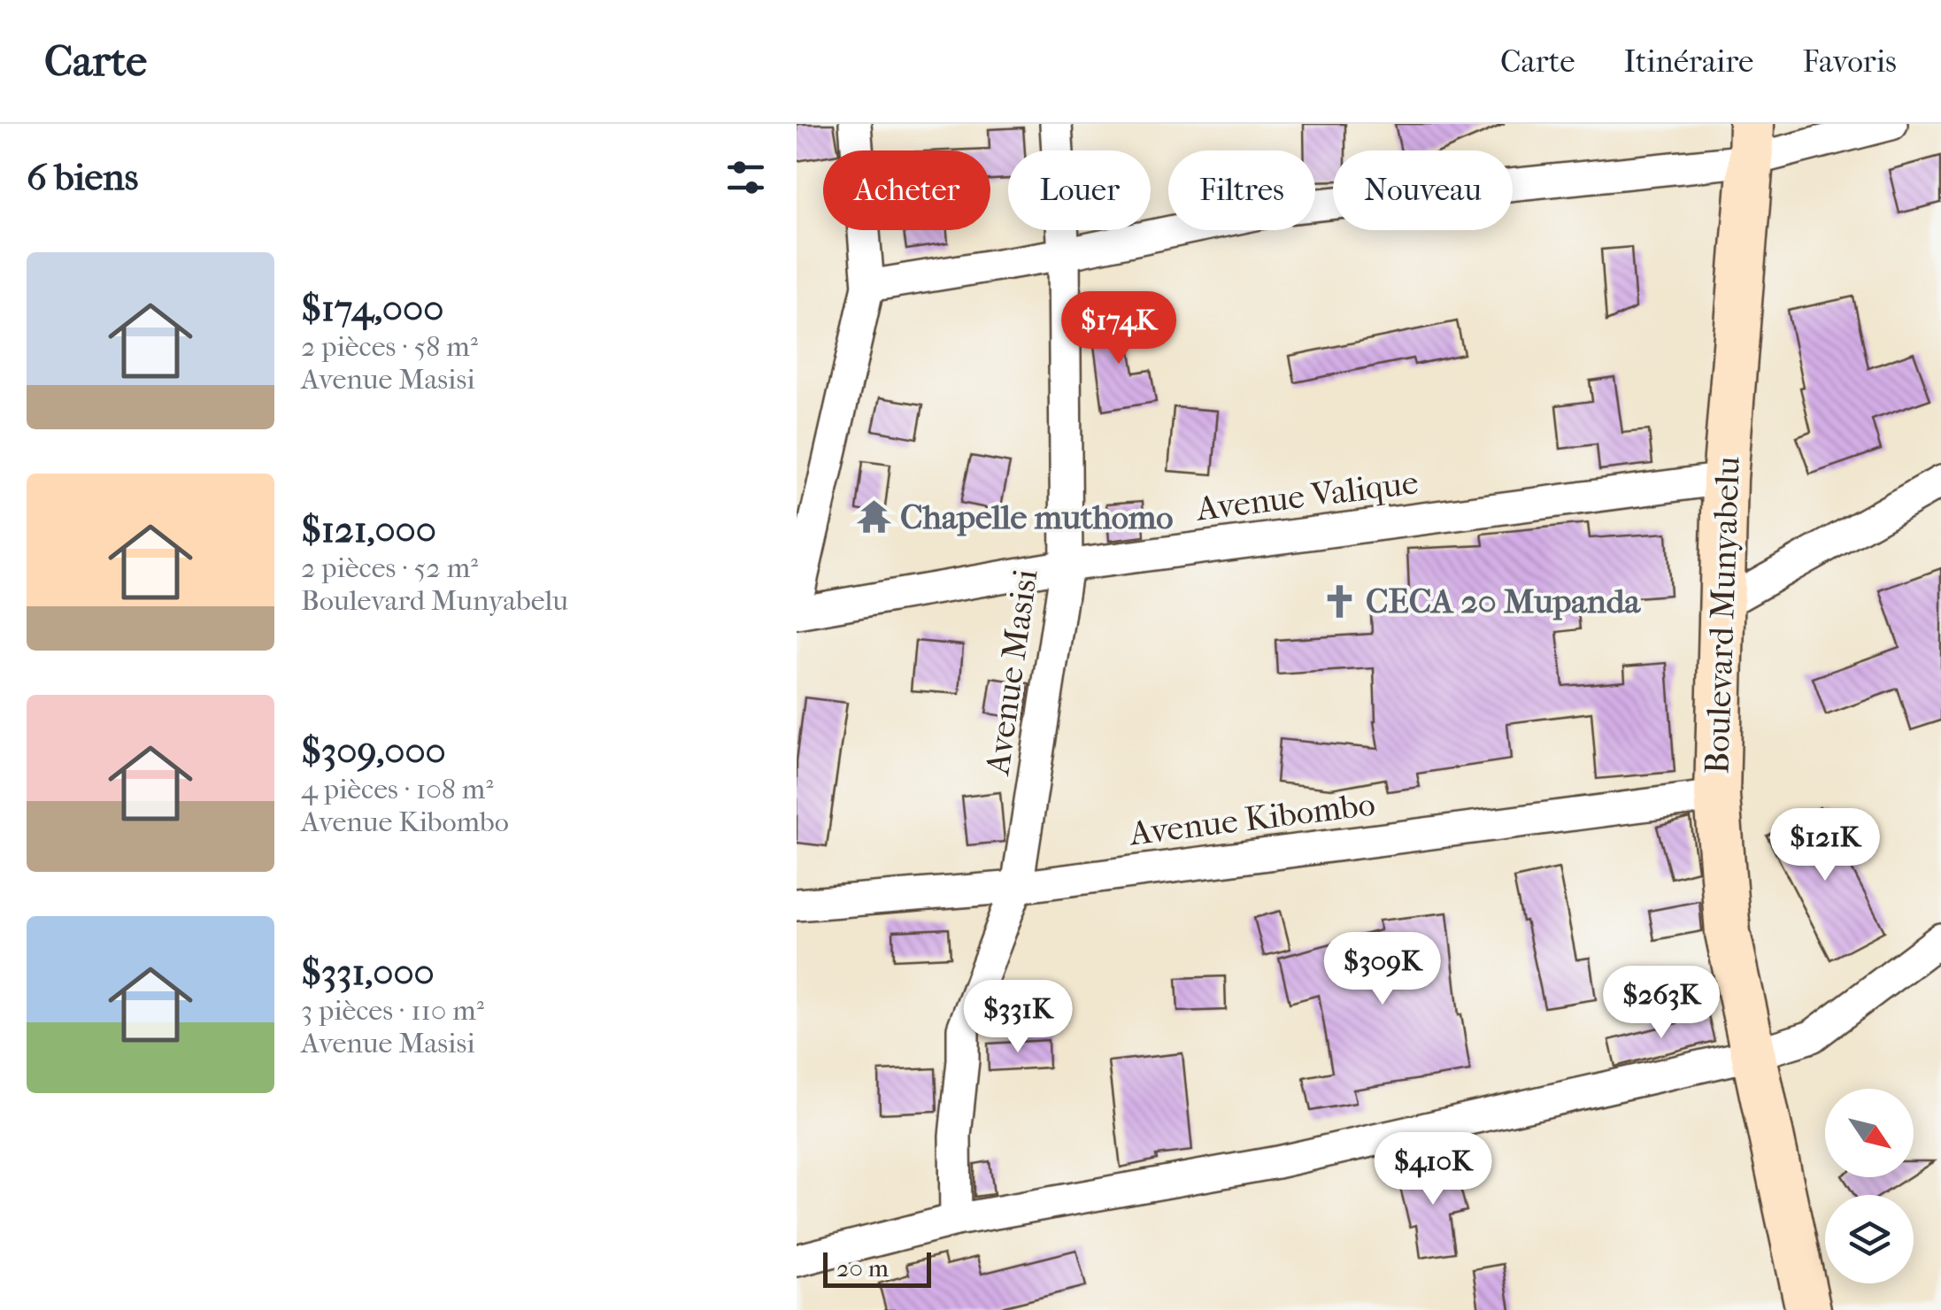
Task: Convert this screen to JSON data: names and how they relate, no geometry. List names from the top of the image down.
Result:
{
  "streets": {
    "street": [
      "Avenue Valique",
      "Boulevard Munyabelu",
      "Avenue Masisi",
      "Avenue Kibombo"
    ]
  },
  "crossings": [
    ["Avenue Valique", "Boulevard Munyabelu"],
    ["Avenue Valique", "Avenue Masisi"],
    ["Boulevard Munyabelu", "Avenue Kibombo"],
    ["Avenue Masisi", "Avenue Kibombo"]
  ],
  "places": {
    "temple": ["Chapelle muthomo"],
    "church": ["CECA 20 Mupanda"]
  },
  "scale_bar": "20 m",
  "north": "bottom right",
  "page": {
    "header": "Carte",
    "nav": ["Carte", "Itinéraire", "Favoris"],
    "heading": "6 biens",
    "chip": [
      "Acheter",
      "Louer",
      "Filtres",
      "Nouveau"
    ],
    "list": [
      {
        "name": "$174,000",
        "note": "2 pièces · 58 m² · Avenue Masisi"
      },
      {
        "name": "$121,000",
        "note": "2 pièces · 52 m² · Boulevard Munyabelu"
      },
      {
        "name": "$309,000",
        "note": "4 pièces · 108 m² · Avenue Kibombo"
      },
      {
        "name": "$331,000",
        "note": "3 pièces · 110 m² · Avenue Masisi"
      }
    ],
    "price": [
      "$174K",
      "$121K",
      "$309K",
      "$263K",
      "$331K",
      "$410K"
    ],
    "scale": "20 m"
  }
}
